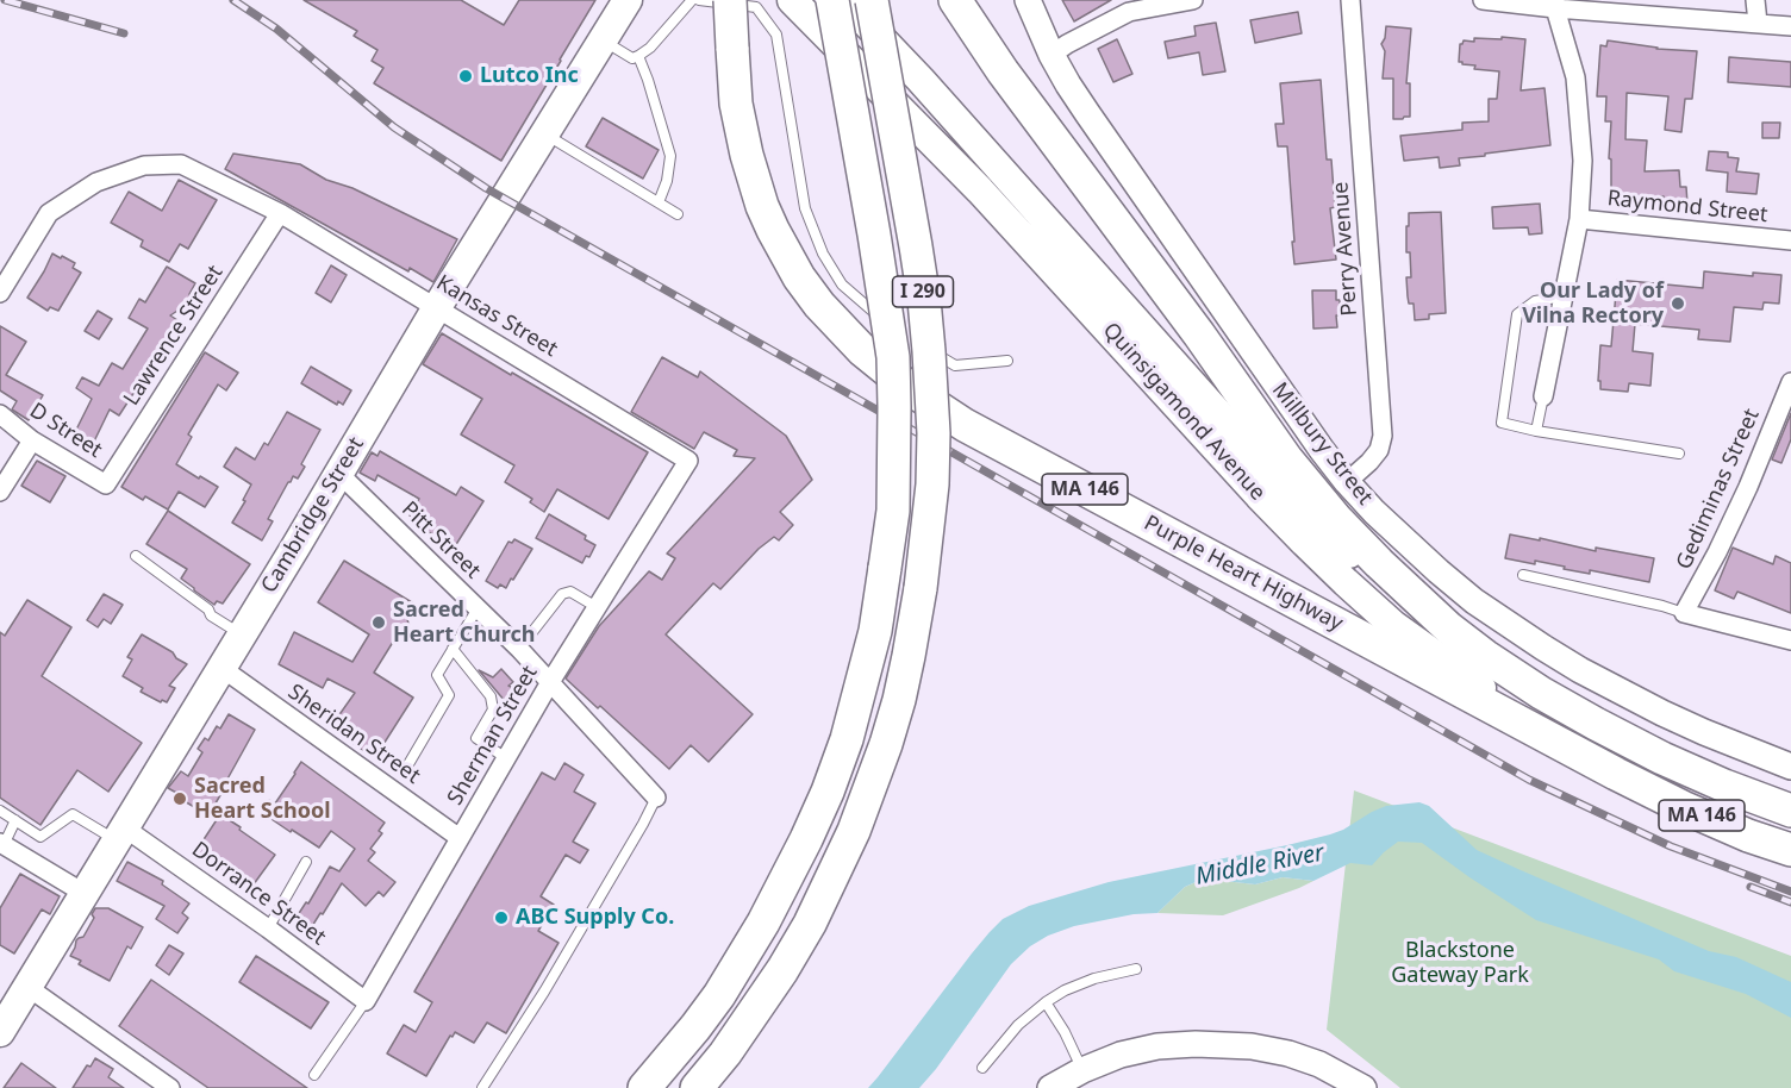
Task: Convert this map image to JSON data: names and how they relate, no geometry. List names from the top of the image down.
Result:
{
  "streets": {
    "highway": ["I 290", "MA 146", "Purple Heart Highway"],
    "main road": ["Quinsigamond Avenue", "Millbury Street", "Cambridge Street"],
    "street": [
      "Raymond Street",
      "Perry Avenue",
      "Kansas Street",
      "Lawrence Street",
      "D Street",
      "Gediminas Street",
      "Pitt Street",
      "Sheridan Street",
      "Sherman Street",
      "Dorrance Street"
    ]
  },
  "crossings": [
    ["Perry Avenue", "Millbury Street"],
    ["Kansas Street", "Lawrence Street"],
    ["Kansas Street", "Cambridge Street"],
    ["Kansas Street", "Sherman Street"],
    ["Lawrence Street", "D Street"],
    ["Quinsigamond Avenue", "MA 146"],
    ["Quinsigamond Avenue", "Purple Heart Highway"],
    ["Cambridge Street", "Pitt Street"],
    ["Cambridge Street", "Sheridan Street"],
    ["Cambridge Street", "Dorrance Street"],
    ["Pitt Street", "Sherman Street"],
    ["Sheridan Street", "Sherman Street"],
    ["Sherman Street", "Dorrance Street"]
  ],
  "water": ["Middle River"],
  "parks": ["Blackstone Gateway Park"],
  "places": [
    "Lutco Inc",
    "Our Lady of Vilna Rectory",
    "Sacred Heart Church",
    "Sacred Heart School",
    "ABC Supply Co."
  ]
}
